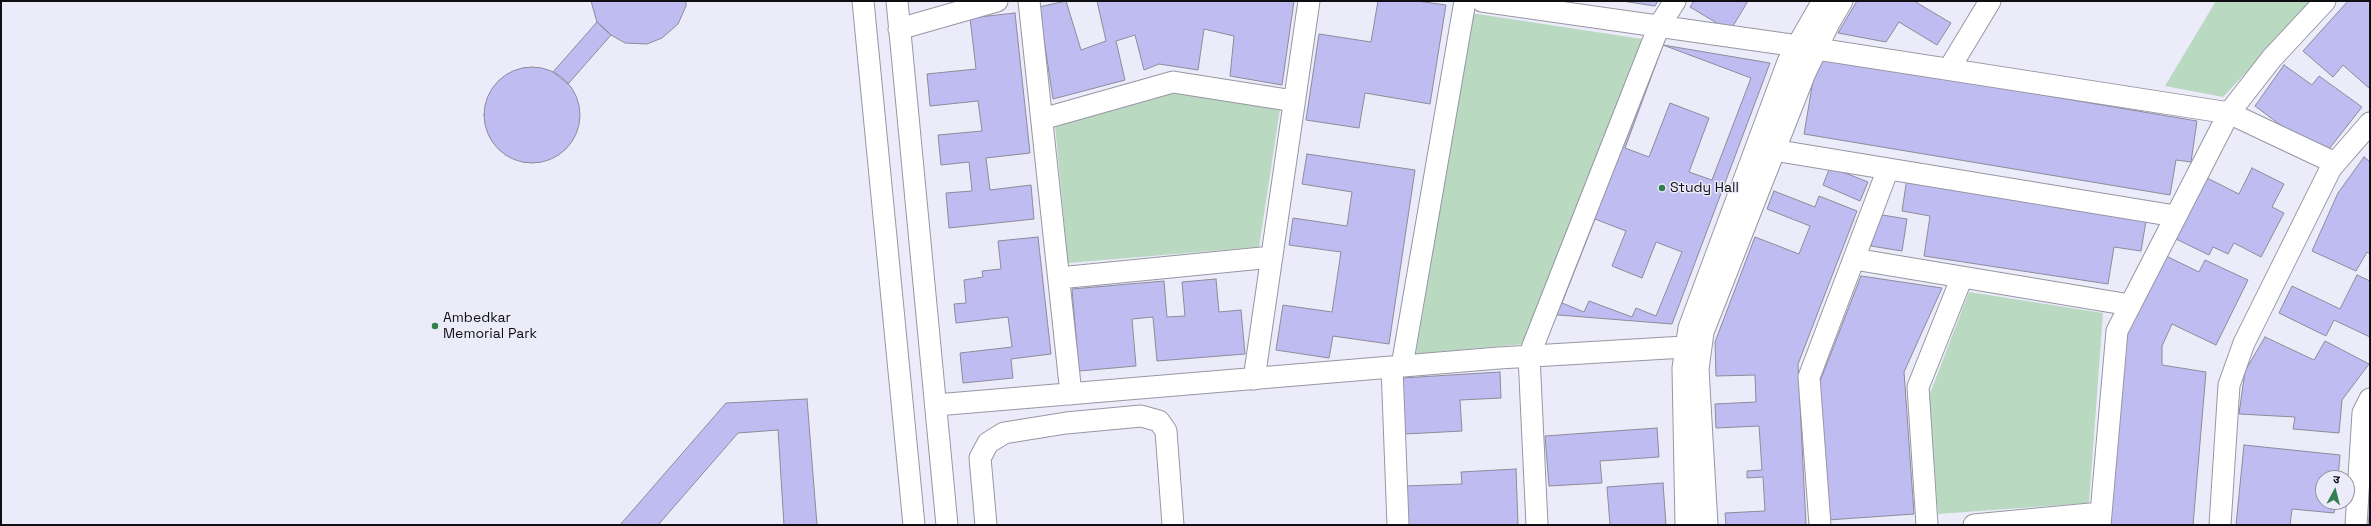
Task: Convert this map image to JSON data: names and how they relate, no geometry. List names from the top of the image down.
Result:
{
  "places": ["Study Hall", "Ambedkar Memorial Park"],
  "north": "top"
}
